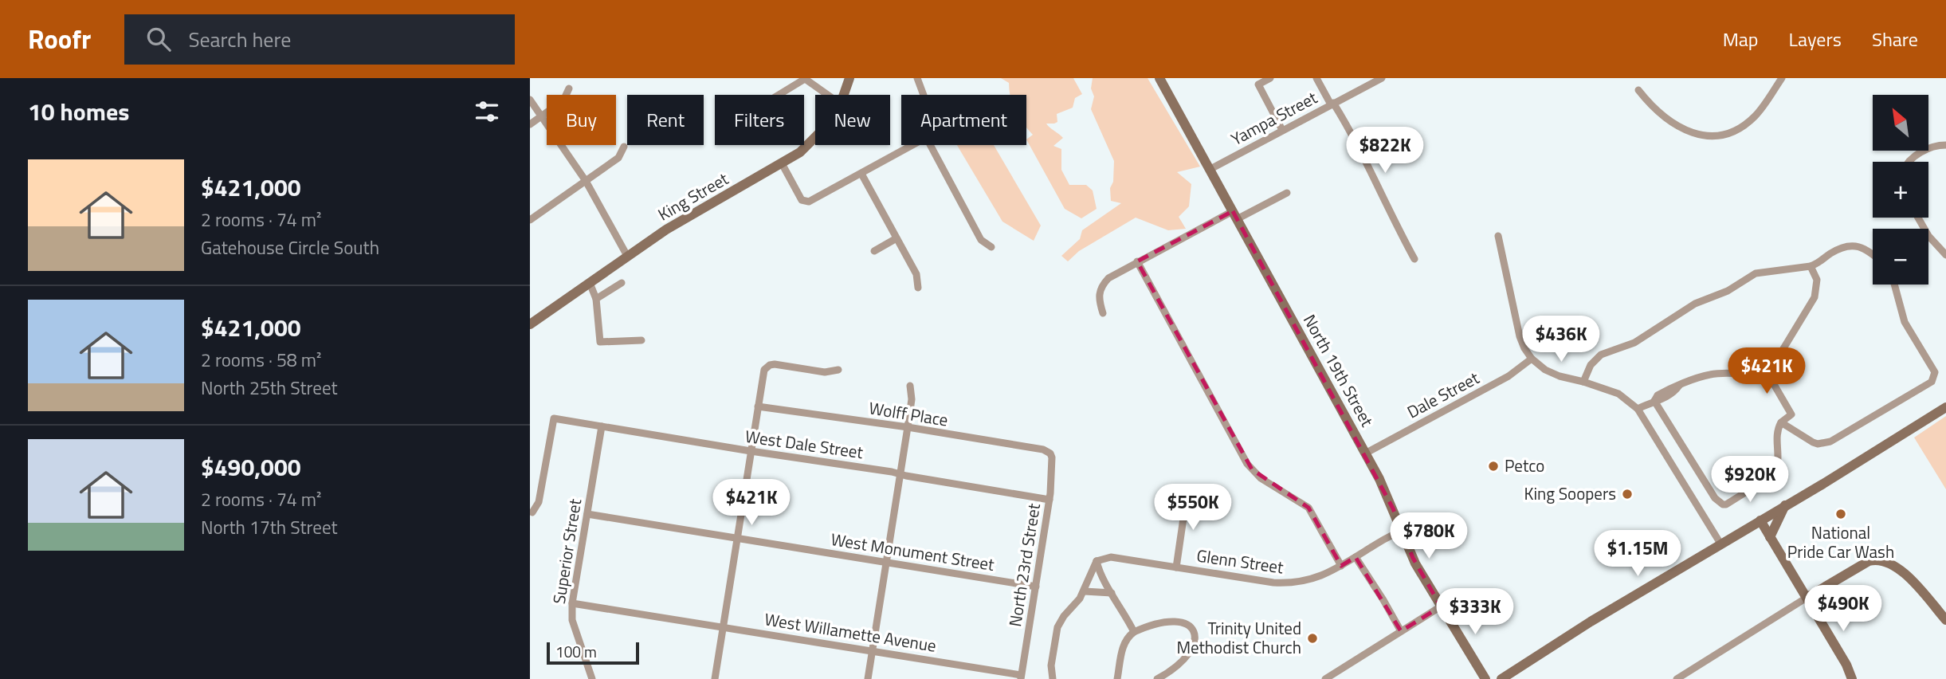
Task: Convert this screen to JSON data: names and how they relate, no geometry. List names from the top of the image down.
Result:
{
  "streets": {
    "street": [
      "Yampa Street",
      "King Street",
      "North 19th Street",
      "Dale Street",
      "Wolff Place",
      "West Dale Street",
      "Superior Street",
      "West Monument Street",
      "Glenn Street",
      "North 23rd Street",
      "West Willamette Avenue"
    ]
  },
  "crossings": [
    ["Yampa Street", "North 19th Street"],
    ["North 19th Street", "Dale Street"],
    ["North 19th Street", "Glenn Street"],
    ["Wolff Place", "North 23rd Street"],
    ["West Dale Street", "Superior Street"],
    ["West Dale Street", "North 23rd Street"],
    ["Superior Street", "West Monument Street"],
    ["Superior Street", "West Willamette Avenue"],
    ["West Monument Street", "North 23rd Street"],
    ["North 23rd Street", "West Willamette Avenue"]
  ],
  "places": [
    "Petco",
    "King Soopers",
    "National Pride Car Wash",
    "Trinity United Methodist Church"
  ],
  "scale_bar": "100 m",
  "north": "top left",
  "page": {
    "header": "Roofr",
    "search": "Search here",
    "nav": ["Map", "Layers", "Share"],
    "heading": "10 homes",
    "map_buttons": ["+", "−"],
    "chip": [
      "Buy",
      "Rent",
      "Filters",
      "New",
      "Apartment"
    ],
    "price": [
      "$822K",
      "$436K",
      "$421K",
      "$920K",
      "$421K",
      "$550K",
      "$780K",
      "$1.15M",
      "$490K",
      "$333K"
    ],
    "list": [
      {
        "name": "$421,000",
        "note": "2 rooms · 74 m² · Gatehouse Circle South"
      },
      {
        "name": "$421,000",
        "note": "2 rooms · 58 m² · North 25th Street"
      },
      {
        "name": "$490,000",
        "note": "2 rooms · 74 m² · North 17th Street"
      }
    ],
    "scale": "100 m"
  }
}
